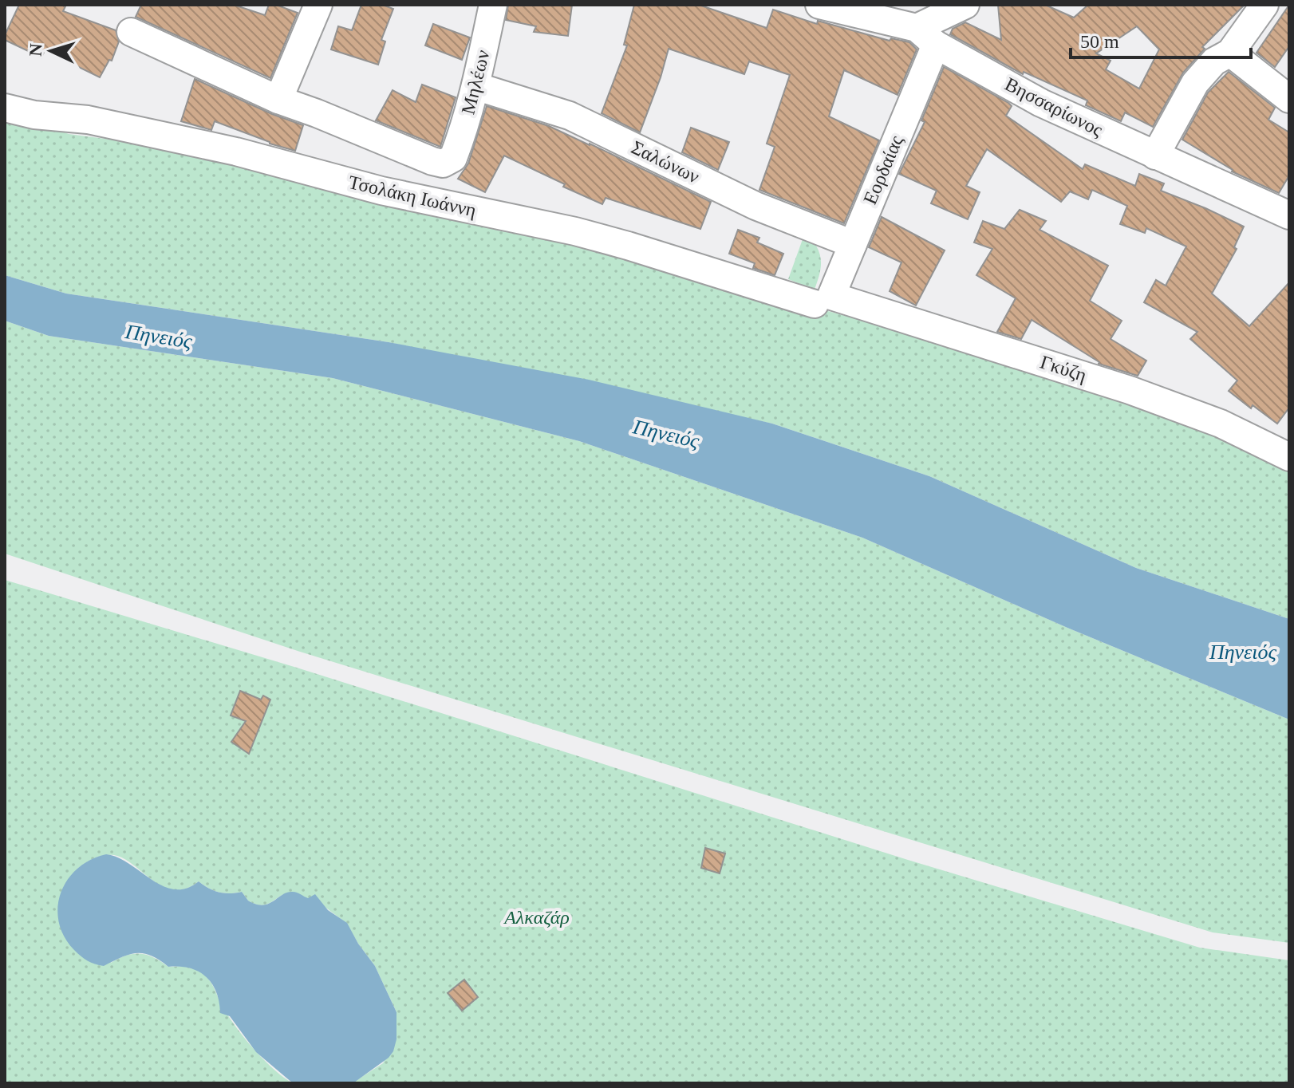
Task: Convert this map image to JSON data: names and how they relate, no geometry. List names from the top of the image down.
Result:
{
  "streets": {
    "street": [
      "Μηλέων",
      "Βησσαρίωνος",
      "Σαλώνων",
      "Εορδαίας",
      "Τσολάκη Ιωάννη",
      "Γκύζη"
    ]
  },
  "crossings": [
    ["Μηλέων", "Σαλώνων"],
    ["Βησσαρίωνος", "Εορδαίας"],
    ["Σαλώνων", "Εορδαίας"],
    ["Εορδαίας", "Τσολάκη Ιωάννη"],
    ["Εορδαίας", "Γκύζη"],
    ["Τσολάκη Ιωάννη", "Γκύζη"]
  ],
  "water": ["Πηνειός"],
  "parks": ["Αλκαζάρ"],
  "scale_bar": "50 m",
  "north": "left"
}
